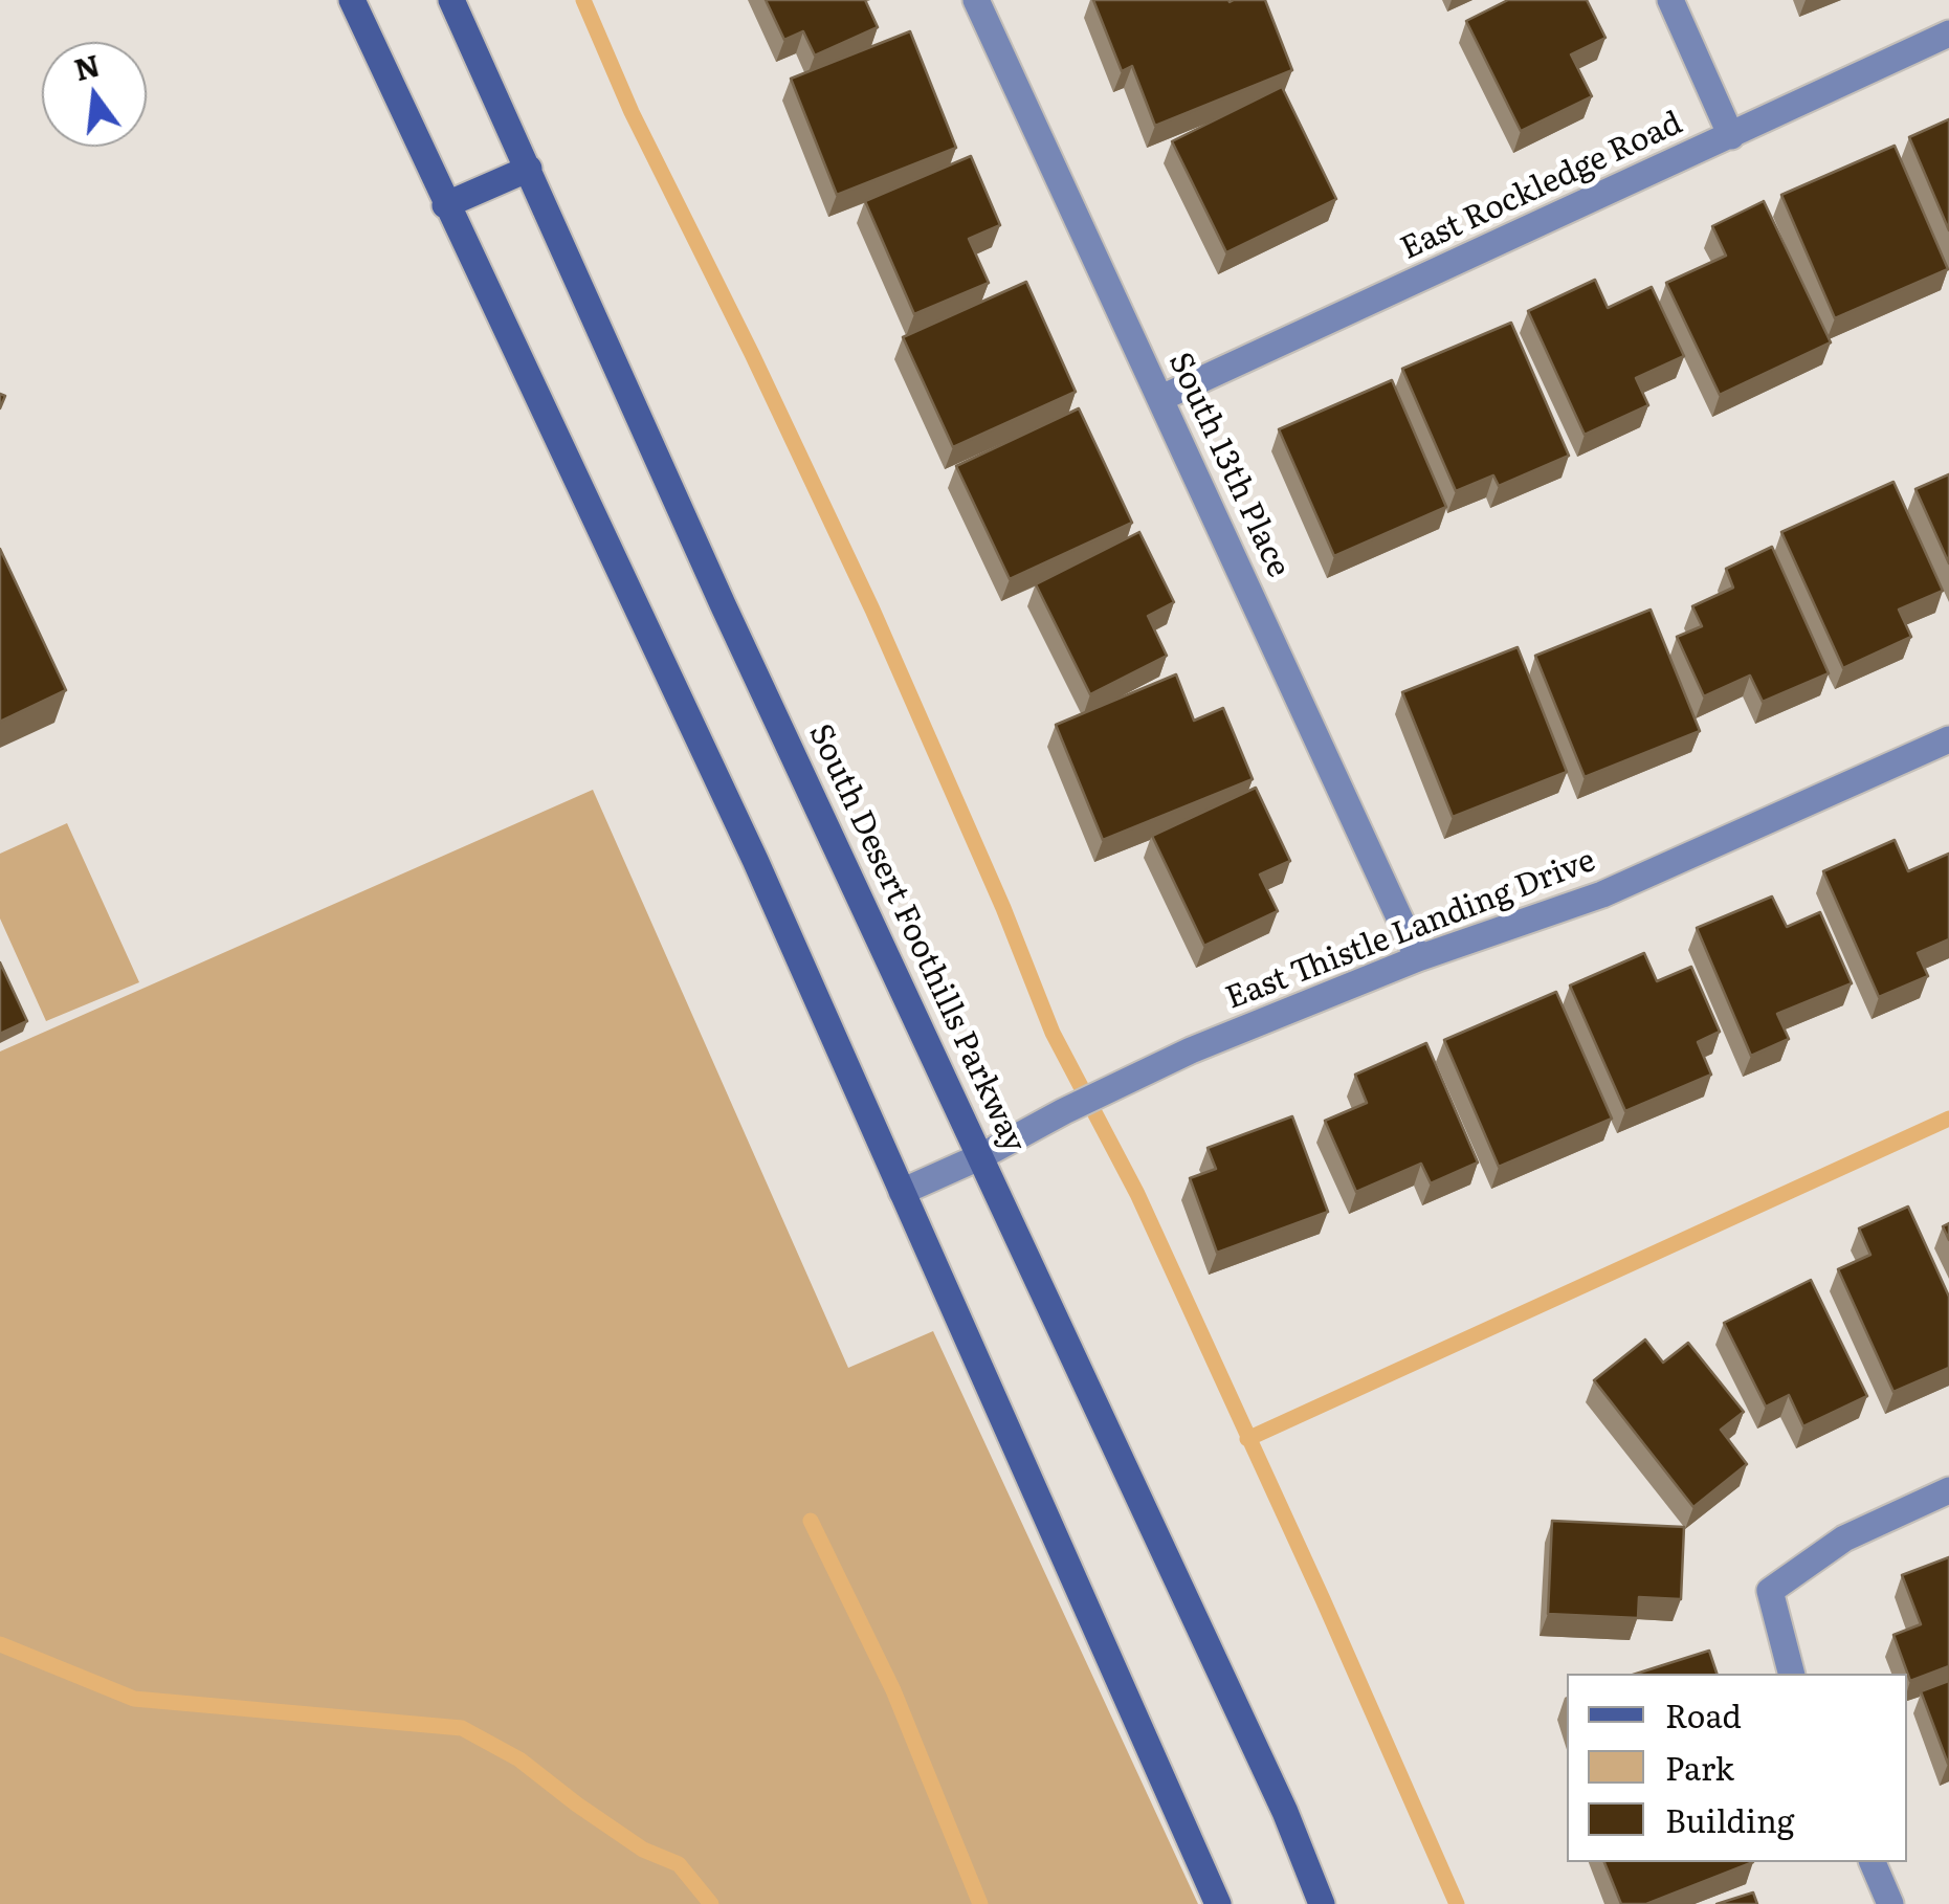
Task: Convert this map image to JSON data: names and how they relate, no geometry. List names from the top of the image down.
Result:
{
  "streets": {
    "street": [
      "East Rockledge Road",
      "South 13th Place",
      "East Thistle Landing Drive",
      "South Desert Foothills Parkway"
    ]
  },
  "crossings": [
    ["East Rockledge Road", "South 13th Place"],
    ["South 13th Place", "East Thistle Landing Drive"],
    ["East Thistle Landing Drive", "South Desert Foothills Parkway"]
  ],
  "legend": ["Road", "Park", "Building"],
  "north": "top"
}
